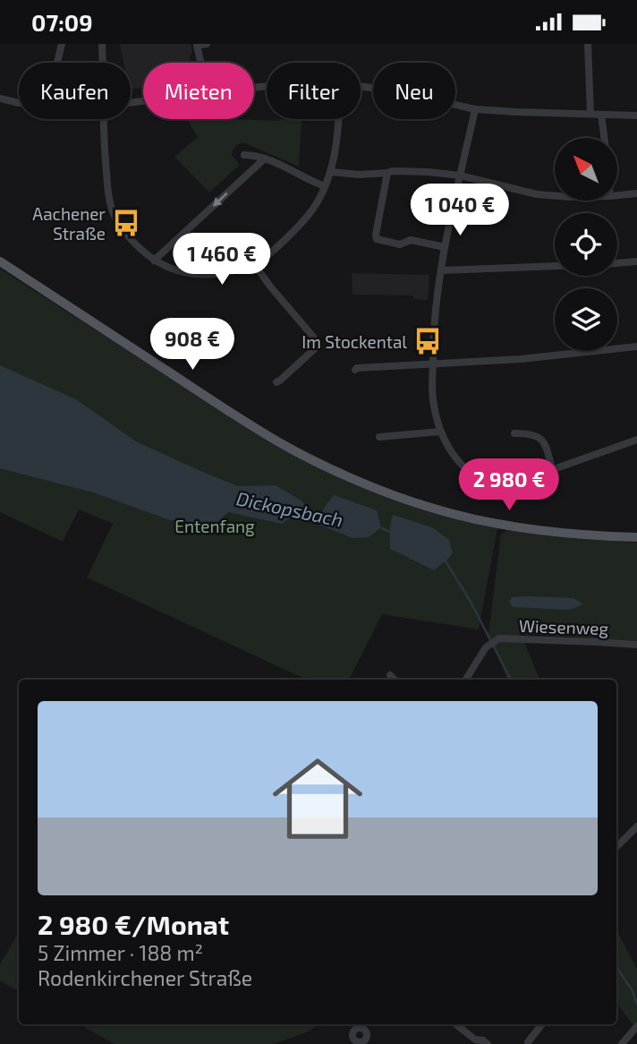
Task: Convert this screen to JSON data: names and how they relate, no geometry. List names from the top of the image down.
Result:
{
  "streets": {
    "street": ["Wiesenweg"]
  },
  "water": ["Dickopsbach"],
  "parks": ["Entenfang"],
  "places": {
    "bus stop": ["Aachener Straße", "Im Stockental"]
  },
  "north": "top left",
  "page": {
    "status": "07:09",
    "chip": [
      "Kaufen",
      "Mieten",
      "Filter",
      "Neu"
    ],
    "price": [
      "1 040 €",
      "1 460 €",
      "908 €",
      "2 980 €"
    ],
    "list": [
      {
        "name": "2 980 €/Monat",
        "note": "5 Zimmer · 188 m² · Rodenkirchener Straße"
      }
    ]
  }
}
